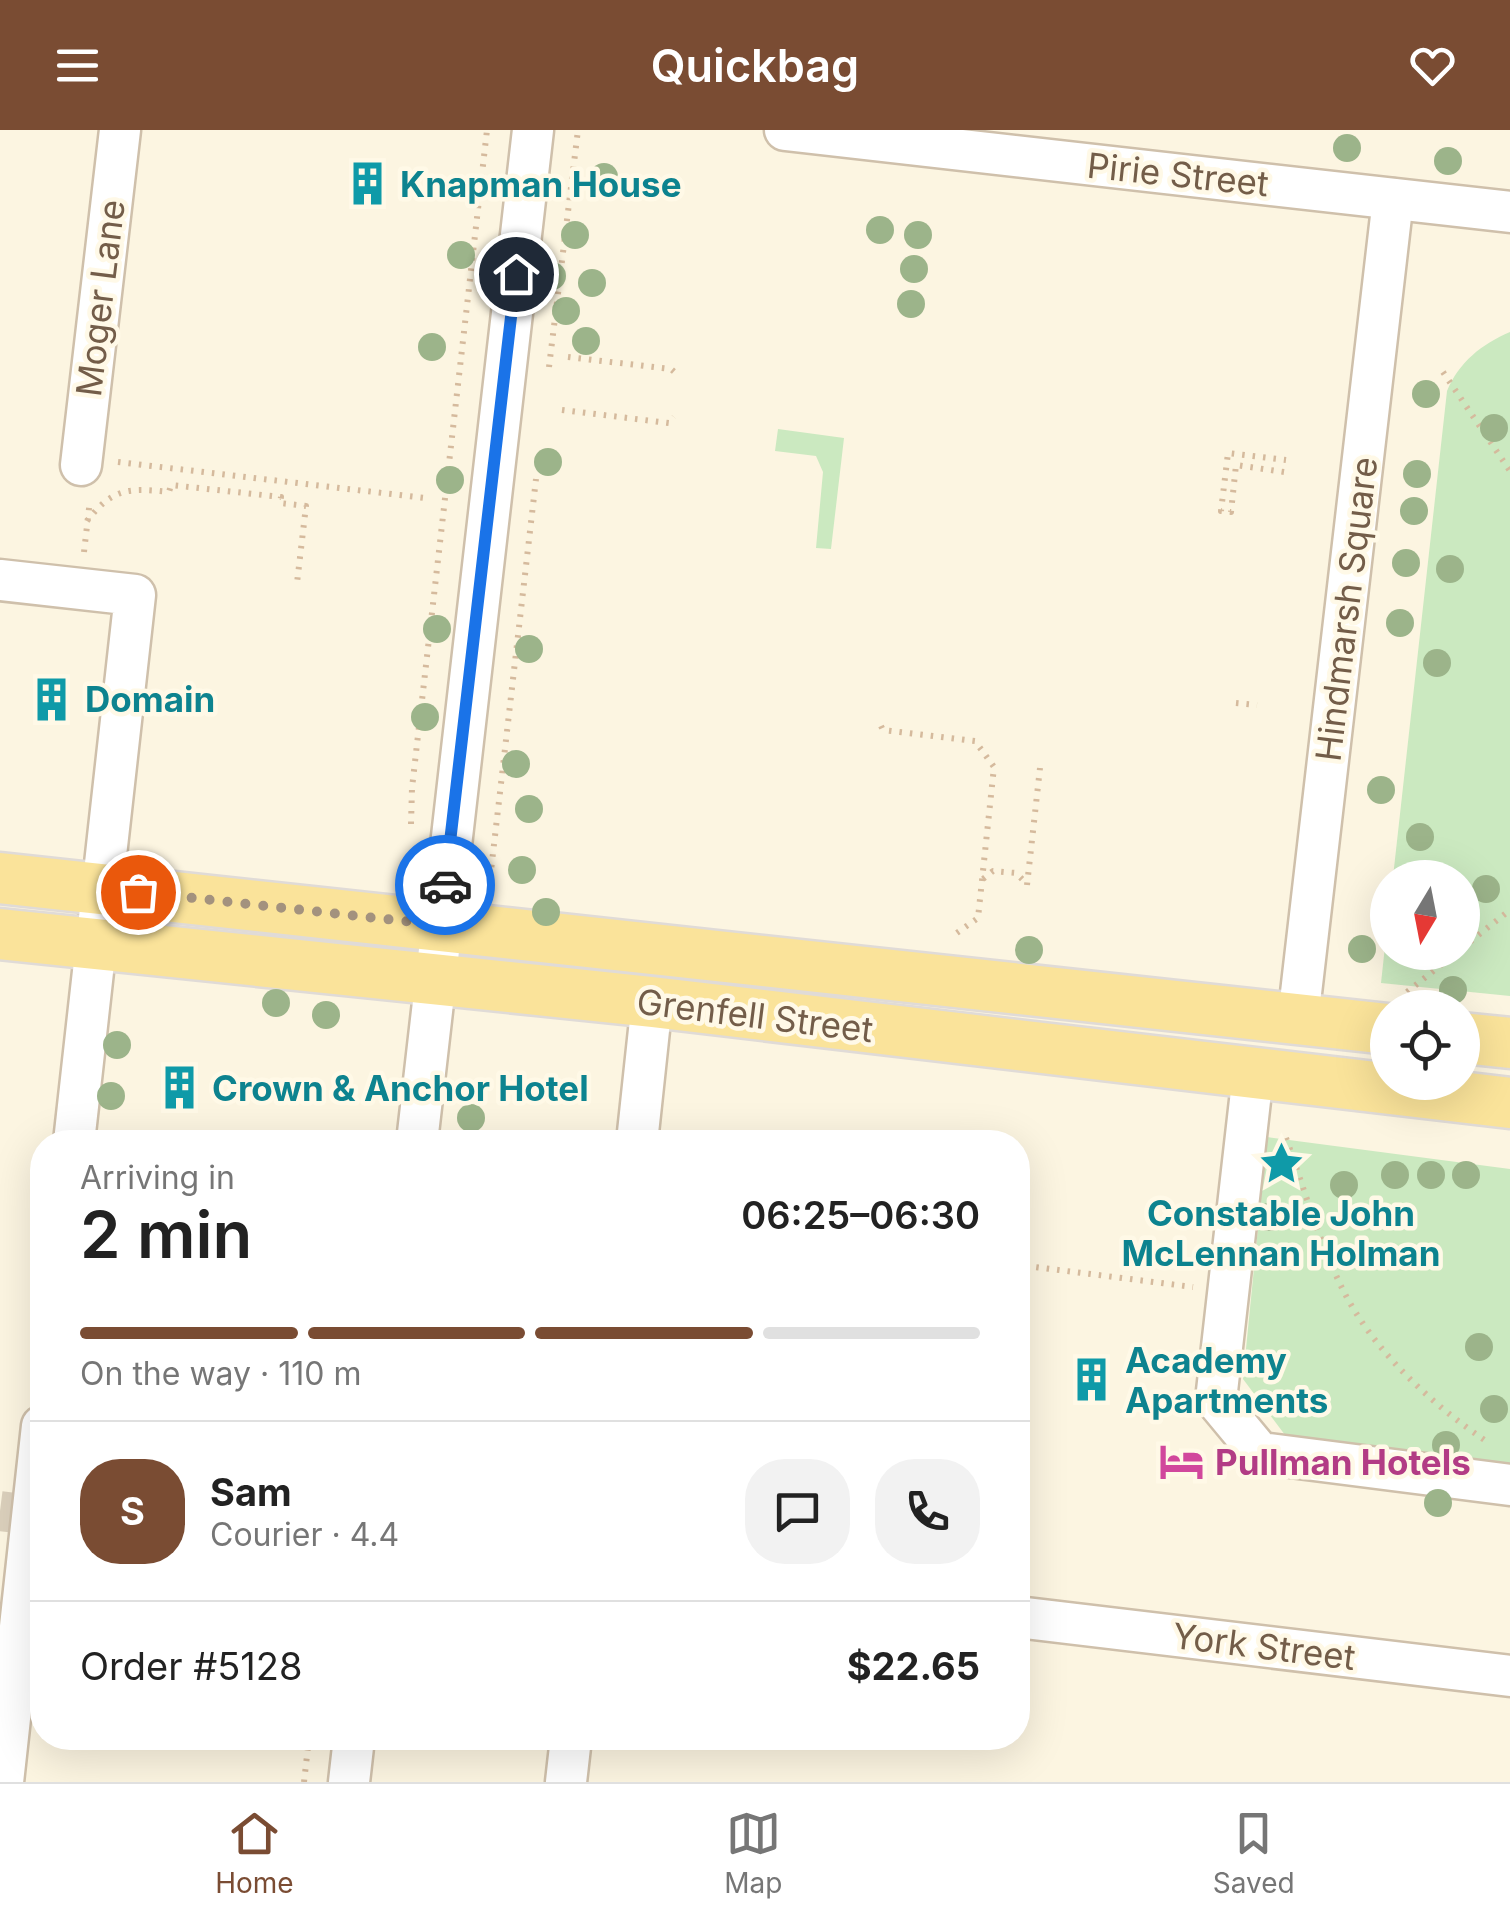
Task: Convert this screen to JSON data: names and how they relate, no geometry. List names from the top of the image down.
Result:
{
  "streets": {
    "main road": ["Grenfell Street"],
    "street": [
      "Pirie Street",
      "Moger Lane",
      "Hindmarsh Square",
      "York Street"
    ]
  },
  "crossings": [
    ["Pirie Street", "Hindmarsh Square"],
    ["Hindmarsh Square", "Grenfell Street"]
  ],
  "places": {
    "building": [
      "Knapman House",
      "Domain",
      "Crown & Anchor Hotel",
      "Academy Apartments"
    ],
    "place": ["Constable John McLennan Holman"],
    "hotel": ["Pullman Hotels"]
  },
  "north": "bottom",
  "page": {
    "header": "Quickbag",
    "heading": ["2 min", "Arriving in", "06:25–06:30"],
    "panel": [
      "Sam",
      "Courier · 4.4",
      "Order #5128",
      "$22.65"
    ],
    "bar": "On the way · 110 m",
    "round": "S",
    "tabs": ["Home", "Map", "Saved"]
  }
}
